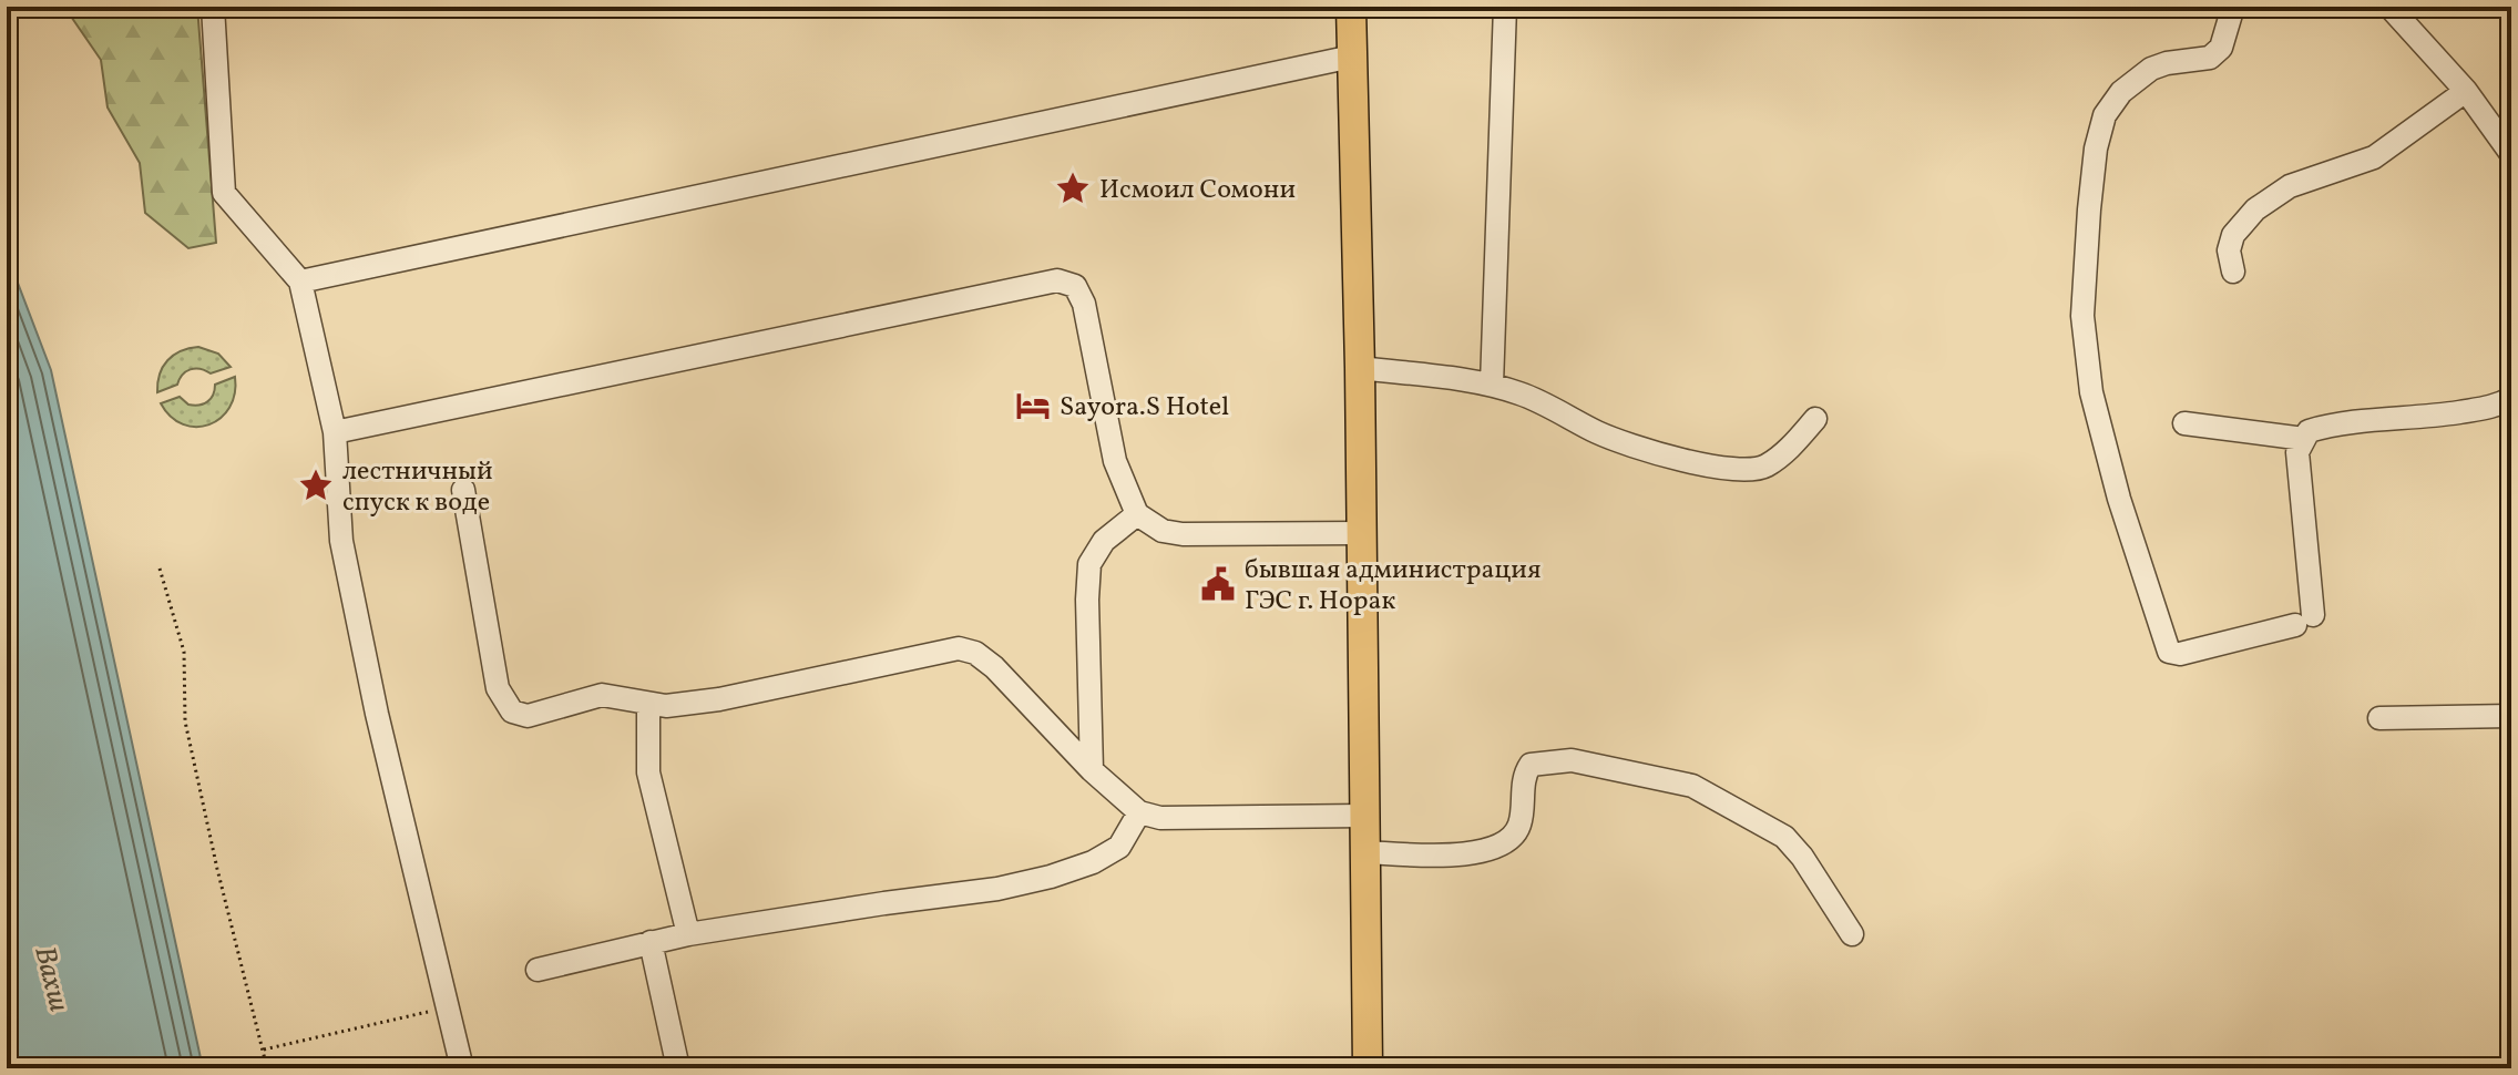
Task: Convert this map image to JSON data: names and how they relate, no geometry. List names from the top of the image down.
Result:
{
  "water": ["Вахш"],
  "places": {
    "place": ["Исмоил Сомони", "лестничный спуск к воде"],
    "hotel": ["Sayora.S Hotel"],
    "public building": ["бывшая администрация ГЭС г. Норак"]
  }
}
